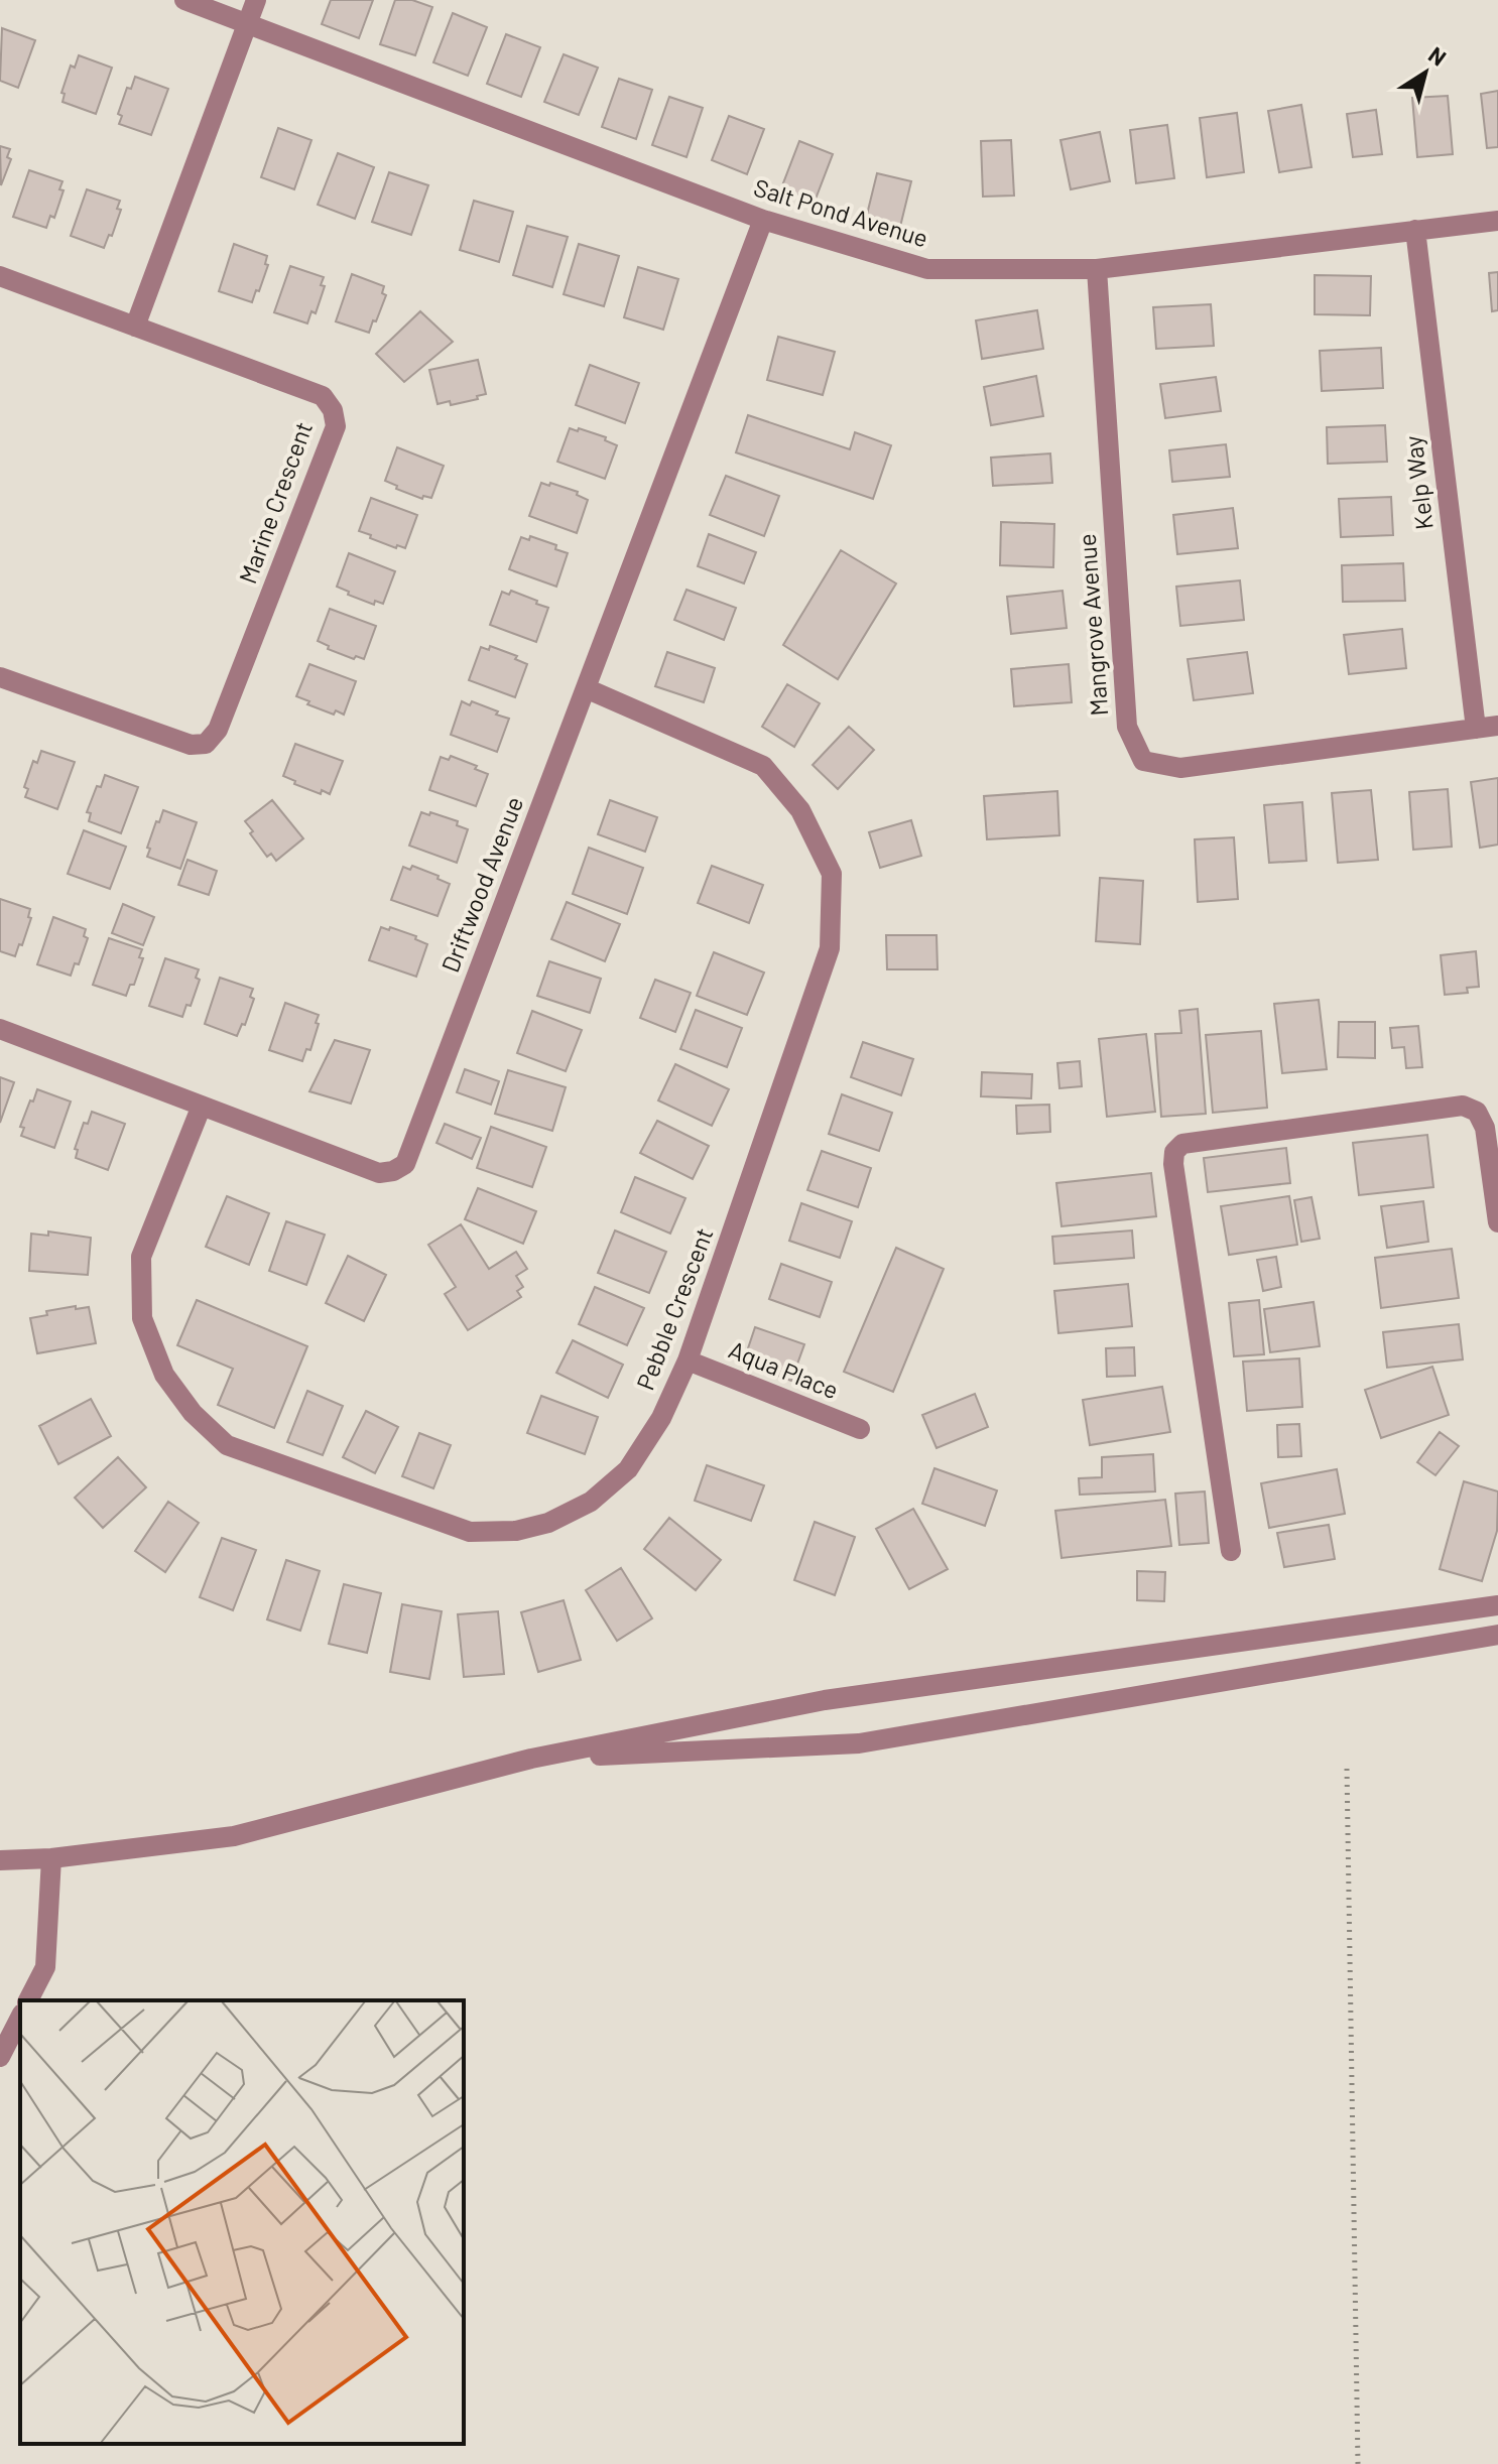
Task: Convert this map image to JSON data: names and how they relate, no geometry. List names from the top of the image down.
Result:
{
  "streets": {
    "street": [
      "Salt Pond Avenue",
      "Kelp Way",
      "Marine Crescent",
      "Mangrove Avenue",
      "Driftwood Avenue",
      "Pebble Crescent",
      "Aqua Place"
    ]
  },
  "crossings": [
    ["Salt Pond Avenue", "Kelp Way"],
    ["Salt Pond Avenue", "Mangrove Avenue"],
    ["Salt Pond Avenue", "Driftwood Avenue"],
    ["Kelp Way", "Mangrove Avenue"],
    ["Driftwood Avenue", "Pebble Crescent"],
    ["Pebble Crescent", "Aqua Place"]
  ],
  "north": "top right"
}
